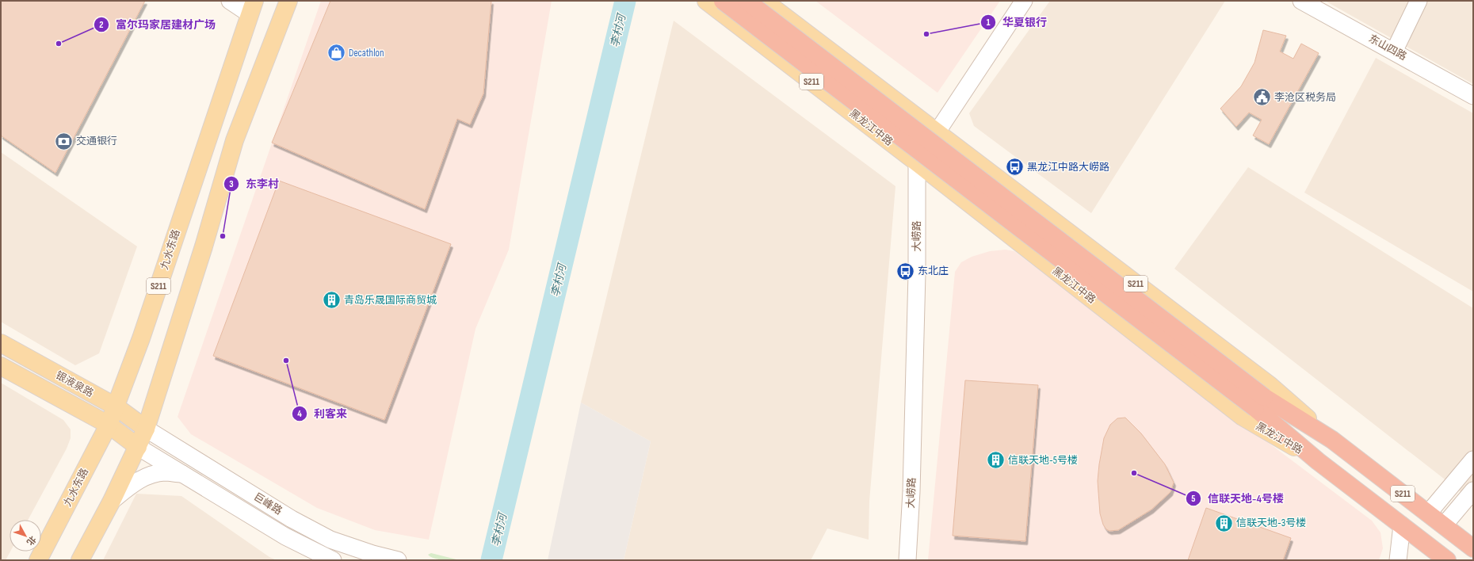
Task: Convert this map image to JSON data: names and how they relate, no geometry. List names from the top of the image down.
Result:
{
  "streets": {
    "highway": ["S211", "黑龙江中路"],
    "main road": ["九水东路", "银液泉路"],
    "street": ["东山四路", "大崂路", "巨峰路"]
  },
  "crossings": [
    ["黑龙江中路", "大崂路"],
    ["九水东路", "银液泉路"],
    ["银液泉路", "巨峰路"]
  ],
  "water": ["李村河"],
  "places": {
    "other": [
      "华夏银行",
      "富尔玛家居建材广场",
      "东李村",
      "利客来",
      "信联天地-4号楼"
    ],
    "shop": ["Decathlon"],
    "public building": ["李沧区税务局"],
    "bank": ["交通银行"],
    "bus stop": ["黑龙江中路大崂路", "东北庄"],
    "building": ["青岛乐晟国际商贸城", "信联天地-5号楼", "信联天地-3号楼"]
  },
  "north": "bottom right"
}
